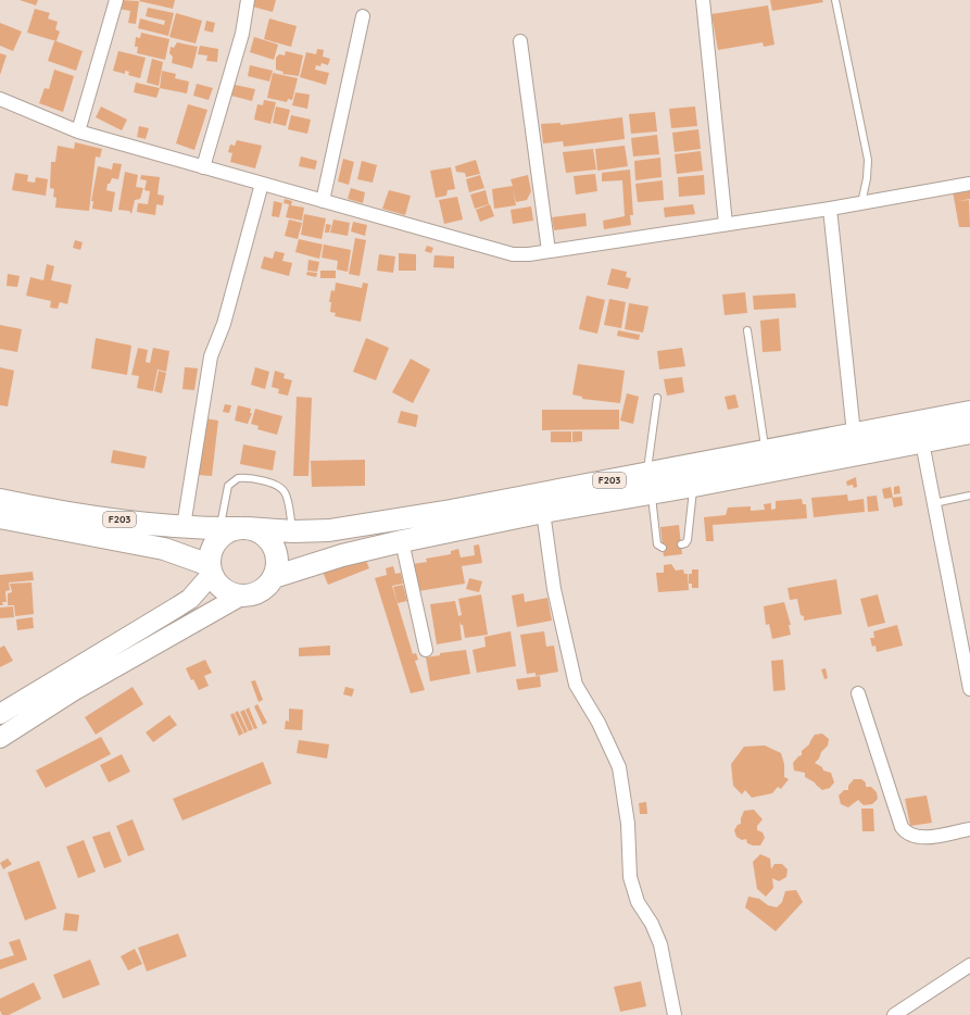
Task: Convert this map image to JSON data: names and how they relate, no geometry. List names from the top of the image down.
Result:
{
  "streets": {
    "main road": ["F203"]
  }
}
